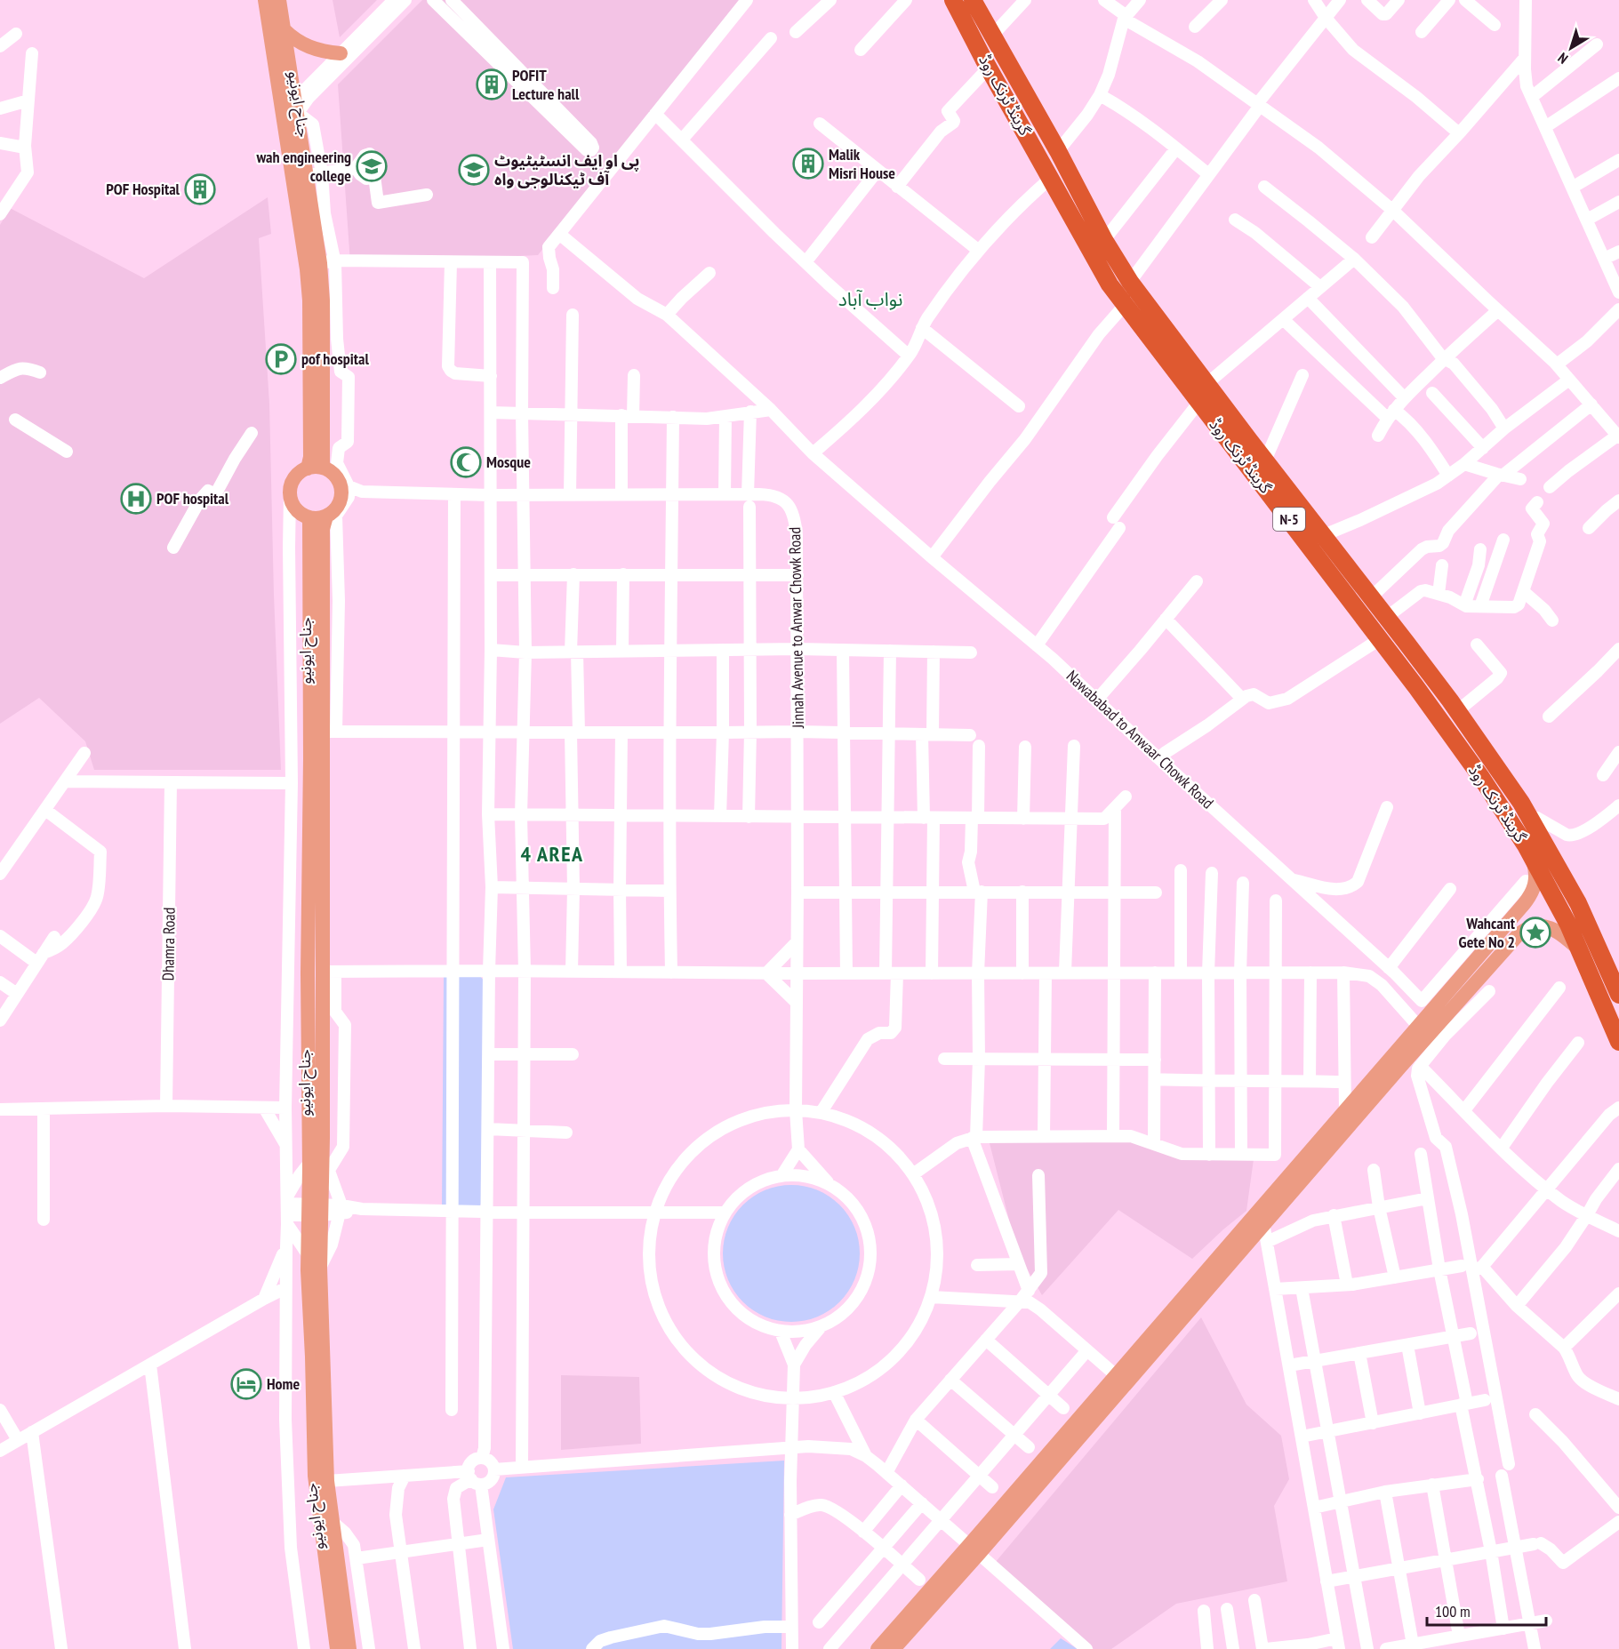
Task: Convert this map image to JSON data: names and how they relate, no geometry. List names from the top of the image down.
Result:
{
  "streets": {
    "highway": ["گرینڈ ٹرنک روڈ", "N-5"],
    "main road": ["جناح ایونیو"],
    "street": ["Jinnah Avenue to Anwar Chowk Road", "Nawababad to Anwaar Chowk Road", "Dhamra Road"]
  },
  "crossings": [
    ["جناح ایونیو", "Jinnah Avenue to Anwar Chowk Road"]
  ],
  "districts": ["نواب آباد", "4 AREA"],
  "places": {
    "building": ["POFIT Lecture hall", "Malik Misri House", "POF Hospital"],
    "school or university": ["wah engineering college", "پی او ایف انسٹیٹیوٹ آف ٹیکنالوجی واہ"],
    "parking": ["pof hospital"],
    "mosque": ["Mosque"],
    "hospital": ["POF hospital"],
    "place": ["Wahcant Gete No 2"],
    "hotel": ["Home"]
  },
  "scale_bar": "100 m",
  "north": "bottom left"
}
